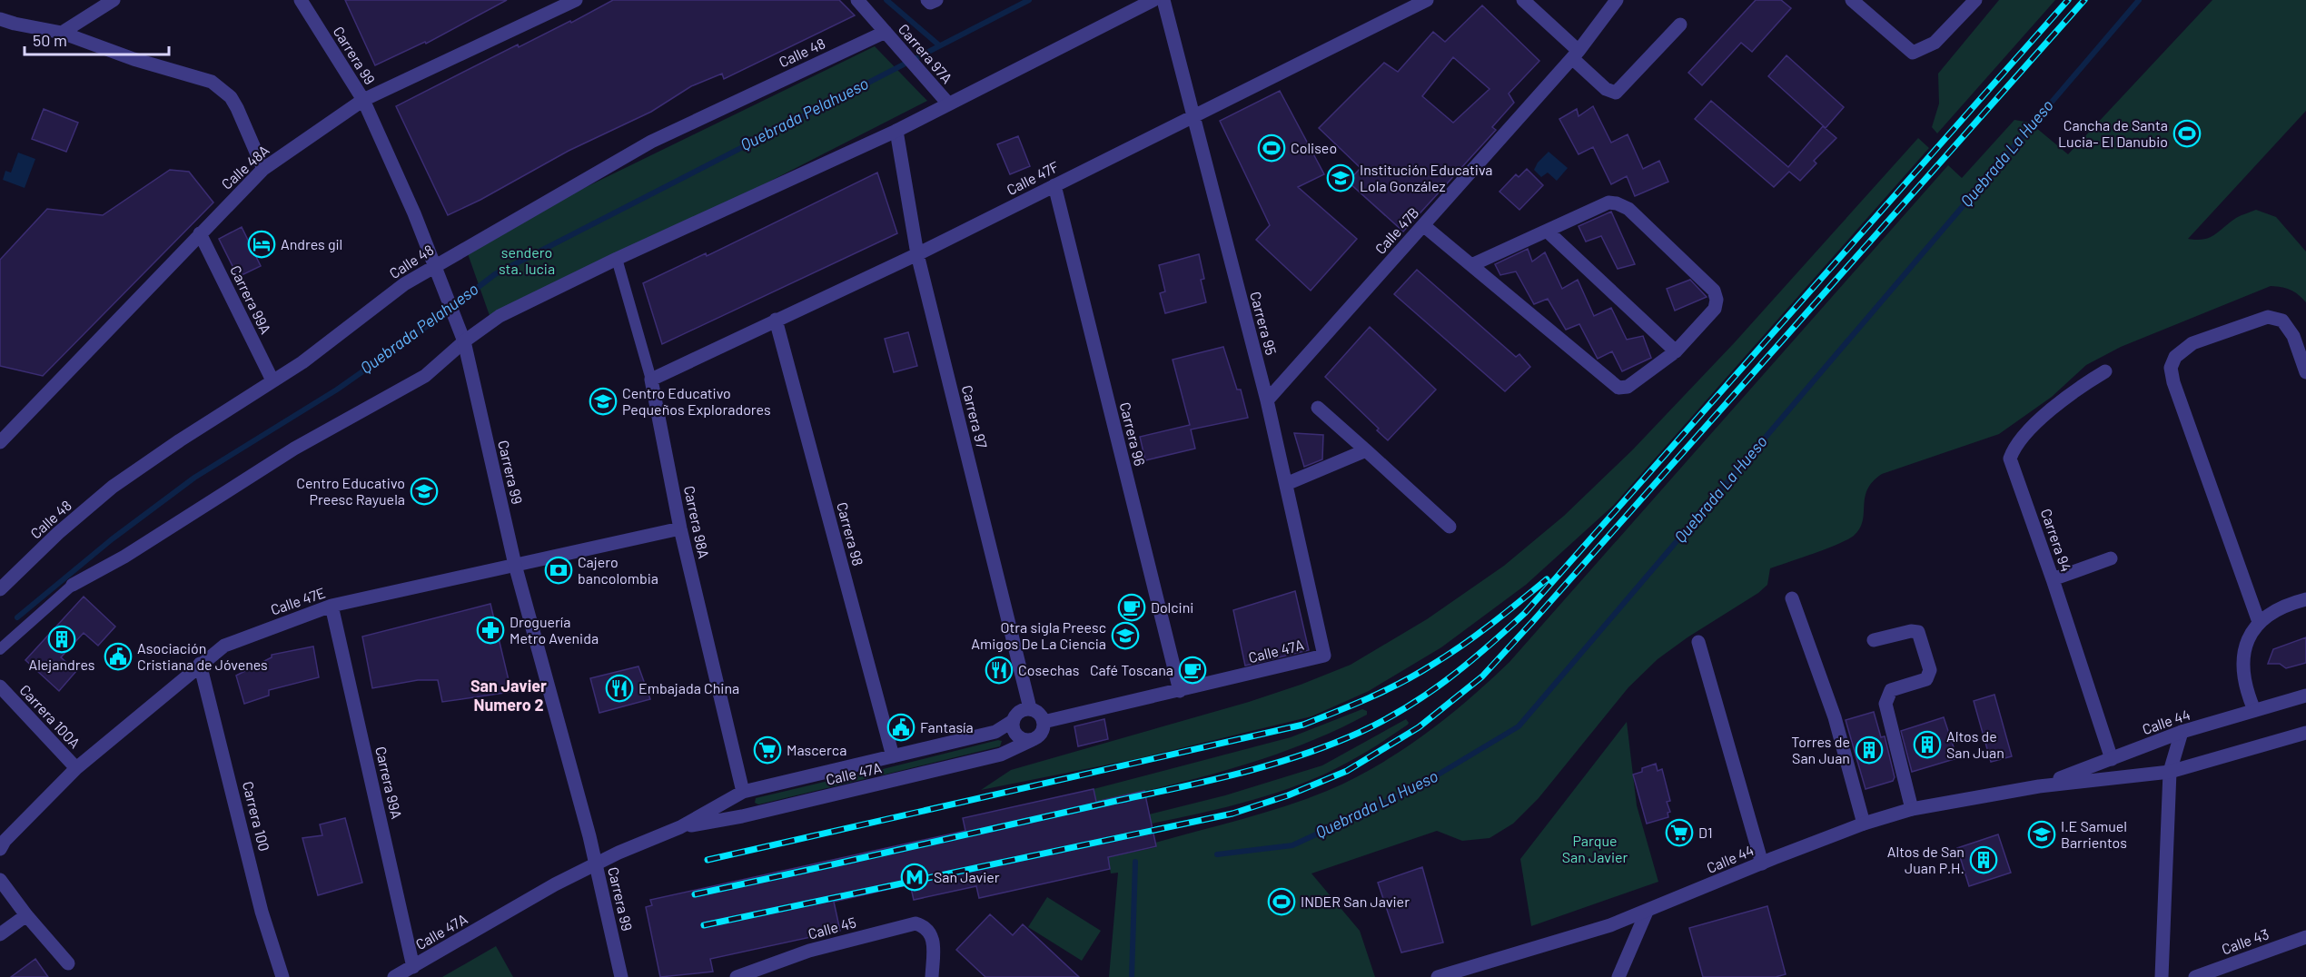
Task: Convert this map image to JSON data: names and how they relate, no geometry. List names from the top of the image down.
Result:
{
  "streets": {
    "street": [
      "Calle 48",
      "Carrera 97A",
      "Carrera 99",
      "Calle 48A",
      "Calle 47F",
      "Calle 47B",
      "Carrera 99A",
      "Carrera 95",
      "Carrera 97",
      "Carrera 96",
      "Carrera 98A",
      "Carrera 98",
      "Carrera 94",
      "Calle 47E",
      "Calle 47A",
      "Carrera 100A",
      "Calle 44",
      "Carrera 100",
      "Calle 45",
      "Calle 43"
    ]
  },
  "crossings": [
    ["Calle 48", "Carrera 97A"],
    ["Calle 48", "Carrera 99"],
    ["Calle 48", "Carrera 99A"],
    ["Carrera 99", "Calle 48A"],
    ["Carrera 99", "Calle 47E"],
    ["Carrera 99", "Calle 47A"],
    ["Calle 48A", "Carrera 99A"],
    ["Calle 47F", "Carrera 95"],
    ["Calle 47F", "Carrera 97"],
    ["Calle 47F", "Carrera 96"],
    ["Calle 47F", "Carrera 98A"],
    ["Calle 47F", "Carrera 98"],
    ["Calle 47B", "Carrera 95"],
    ["Carrera 99A", "Calle 47E"],
    ["Carrera 99A", "Calle 47A"],
    ["Carrera 95", "Calle 47A"],
    ["Carrera 97", "Calle 47A"],
    ["Carrera 96", "Calle 47A"],
    ["Carrera 98A", "Calle 47E"],
    ["Carrera 98A", "Calle 47A"],
    ["Carrera 98", "Calle 47A"],
    ["Carrera 94", "Calle 44"],
    ["Calle 47E", "Carrera 100A"],
    ["Calle 47E", "Carrera 100"]
  ],
  "districts": ["San Javier Numero 2"],
  "water": ["Quebrada Pelahueso", "Quebrada La Hueso"],
  "parks": ["sendero sta. lucia", "Parque San Javier"],
  "places": {
    "sports": ["Cancha de Santa Lucia- El Danubio", "Coliseo", "INDER San Javier"],
    "school or university": [
      "Institución Educativa Lola González",
      "Centro Educativo Pequeños Exploradores",
      "Centro Educativo Preesc Rayuela",
      "Otra sigla Preesc Amigos De La Ciencia",
      "I.E Samuel Barrientos"
    ],
    "hotel": ["Andres gil"],
    "bank": ["Cajero bancolombia"],
    "cafe": ["Dolcini", "Café Toscana"],
    "pharmacy": ["Droguería Metro Avenida"],
    "building": [
      "Alejandres",
      "Altos de San Juan",
      "Torres de San Juan",
      "Altos de San Juan P.H."
    ],
    "public building": ["Asociación Cristiana de Jóvenes", "Fantasía"],
    "restaurant": ["Cosechas", "Embajada China"],
    "supermarket": ["Mascerca", "D1"],
    "metro station": ["San Javier"]
  },
  "scale_bar": "50 m"
}
